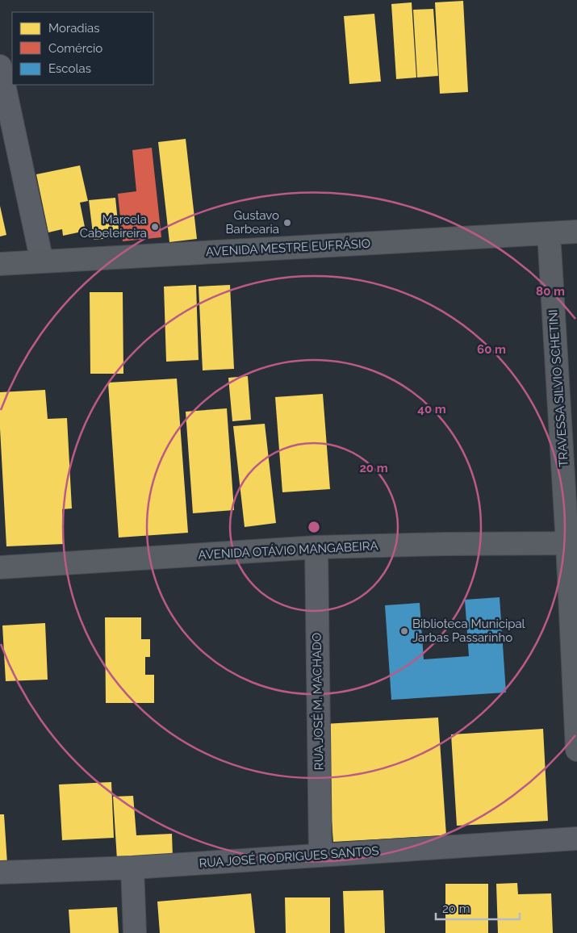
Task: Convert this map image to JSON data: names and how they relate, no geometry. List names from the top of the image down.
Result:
{
  "streets": {
    "street": [
      "AVENIDA MESTRE EUFRÁSIO",
      "TRAVESSA SILVIO SCHETINI",
      "AVENIDA OTÁVIO MANGABEIRA",
      "RUA JOSÉ M. MACHADO",
      "RUA JOSÉ RODRIGUES SANTOS"
    ]
  },
  "crossings": [
    ["AVENIDA MESTRE EUFRÁSIO", "TRAVESSA SILVIO SCHETINI"],
    ["TRAVESSA SILVIO SCHETINI", "AVENIDA OTÁVIO MANGABEIRA"],
    ["AVENIDA OTÁVIO MANGABEIRA", "RUA JOSÉ M. MACHADO"],
    ["RUA JOSÉ M. MACHADO", "RUA JOSÉ RODRIGUES SANTOS"]
  ],
  "places": ["Gustavo Barbearia", "Marcela Cabeleireira", "Biblioteca Municipal Jarbas Passarinho"],
  "legend": ["Moradias", "Comércio", "Escolas"],
  "scale_bar": "20 m",
  "rings": [
    "80 m",
    "60 m",
    "40 m",
    "20 m"
  ]
}
